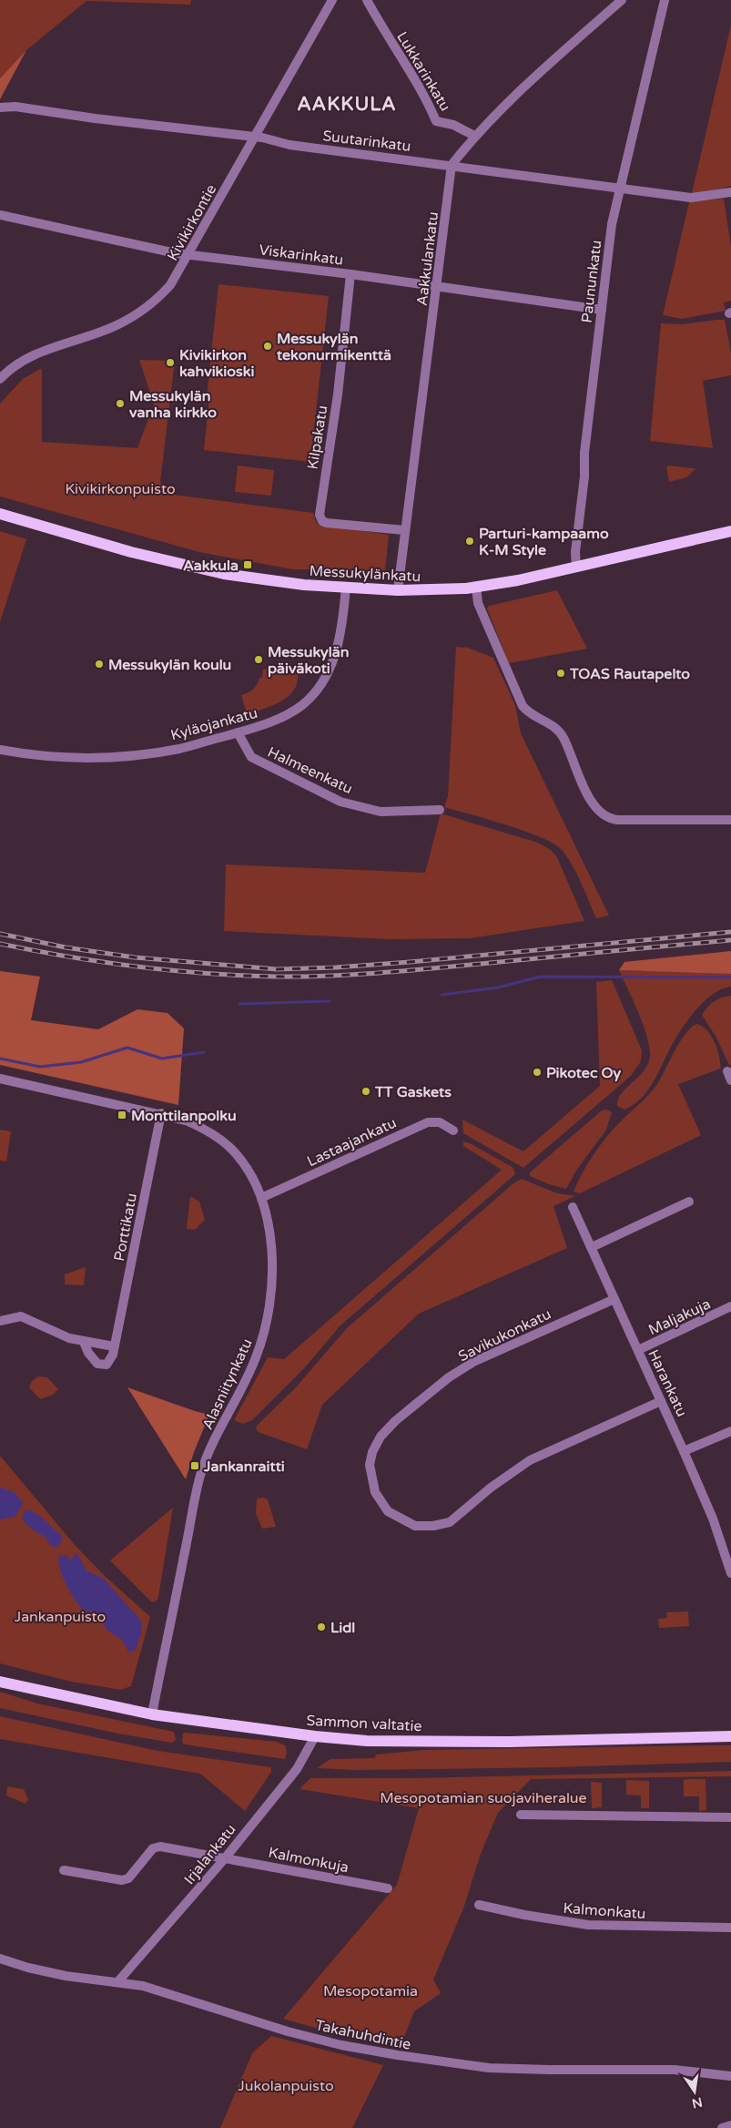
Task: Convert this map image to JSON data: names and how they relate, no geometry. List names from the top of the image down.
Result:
{
  "streets": {
    "main road": ["Messukylänkatu", "Sammon valtatie"],
    "street": [
      "Lukkarinkatu",
      "Suutarinkatu",
      "Kivikirkontie",
      "Viskarinkatu",
      "Aakkulankatu",
      "Paununkatu",
      "Kilpakatu",
      "Kyläojankatu",
      "Halmeenkatu",
      "Lastaajankatu",
      "Porttikatu",
      "Maljakuja",
      "Savikukonkatu",
      "Harankatu",
      "Alasniitynkatu",
      "Irjalankatu",
      "Kalmonkuja",
      "Kalmonkatu",
      "Takahuhdintie"
    ]
  },
  "crossings": [
    ["Suutarinkatu", "Kivikirkontie"],
    ["Suutarinkatu", "Aakkulankatu"],
    ["Suutarinkatu", "Paununkatu"],
    ["Kivikirkontie", "Viskarinkatu"],
    ["Viskarinkatu", "Aakkulankatu"],
    ["Viskarinkatu", "Paununkatu"],
    ["Viskarinkatu", "Kilpakatu"],
    ["Aakkulankatu", "Kilpakatu"],
    ["Aakkulankatu", "Messukylänkatu"],
    ["Paununkatu", "Messukylänkatu"],
    ["Messukylänkatu", "Kyläojankatu"],
    ["Kyläojankatu", "Halmeenkatu"],
    ["Lastaajankatu", "Alasniitynkatu"],
    ["Porttikatu", "Alasniitynkatu"],
    ["Maljakuja", "Harankatu"],
    ["Savikukonkatu", "Harankatu"],
    ["Alasniitynkatu", "Sammon valtatie"],
    ["Sammon valtatie", "Irjalankatu"],
    ["Irjalankatu", "Kalmonkuja"],
    ["Irjalankatu", "Takahuhdintie"]
  ],
  "districts": ["AAKKULA"],
  "parks": [
    "Kivikirkonpuisto",
    "Jankanpuisto",
    "Mesopotamian suojaviheralue",
    "Mesopotamia",
    "Jukolanpuisto"
  ],
  "places": {
    "other": [
      "Messukylän tekonurmikenttä",
      "Kivikirkon kahvikioski",
      "Messukylän vanha kirkko",
      "Parturi-kampaamo K-M Style",
      "Messukylän päiväkoti",
      "Messukylän koulu",
      "TOAS Rautapelto",
      "Pikotec Oy",
      "TT Gaskets",
      "Lidl"
    ],
    "transit": ["Aakkula", "Monttilanpolku", "Jankanraitti"]
  },
  "north": "bottom"
}
